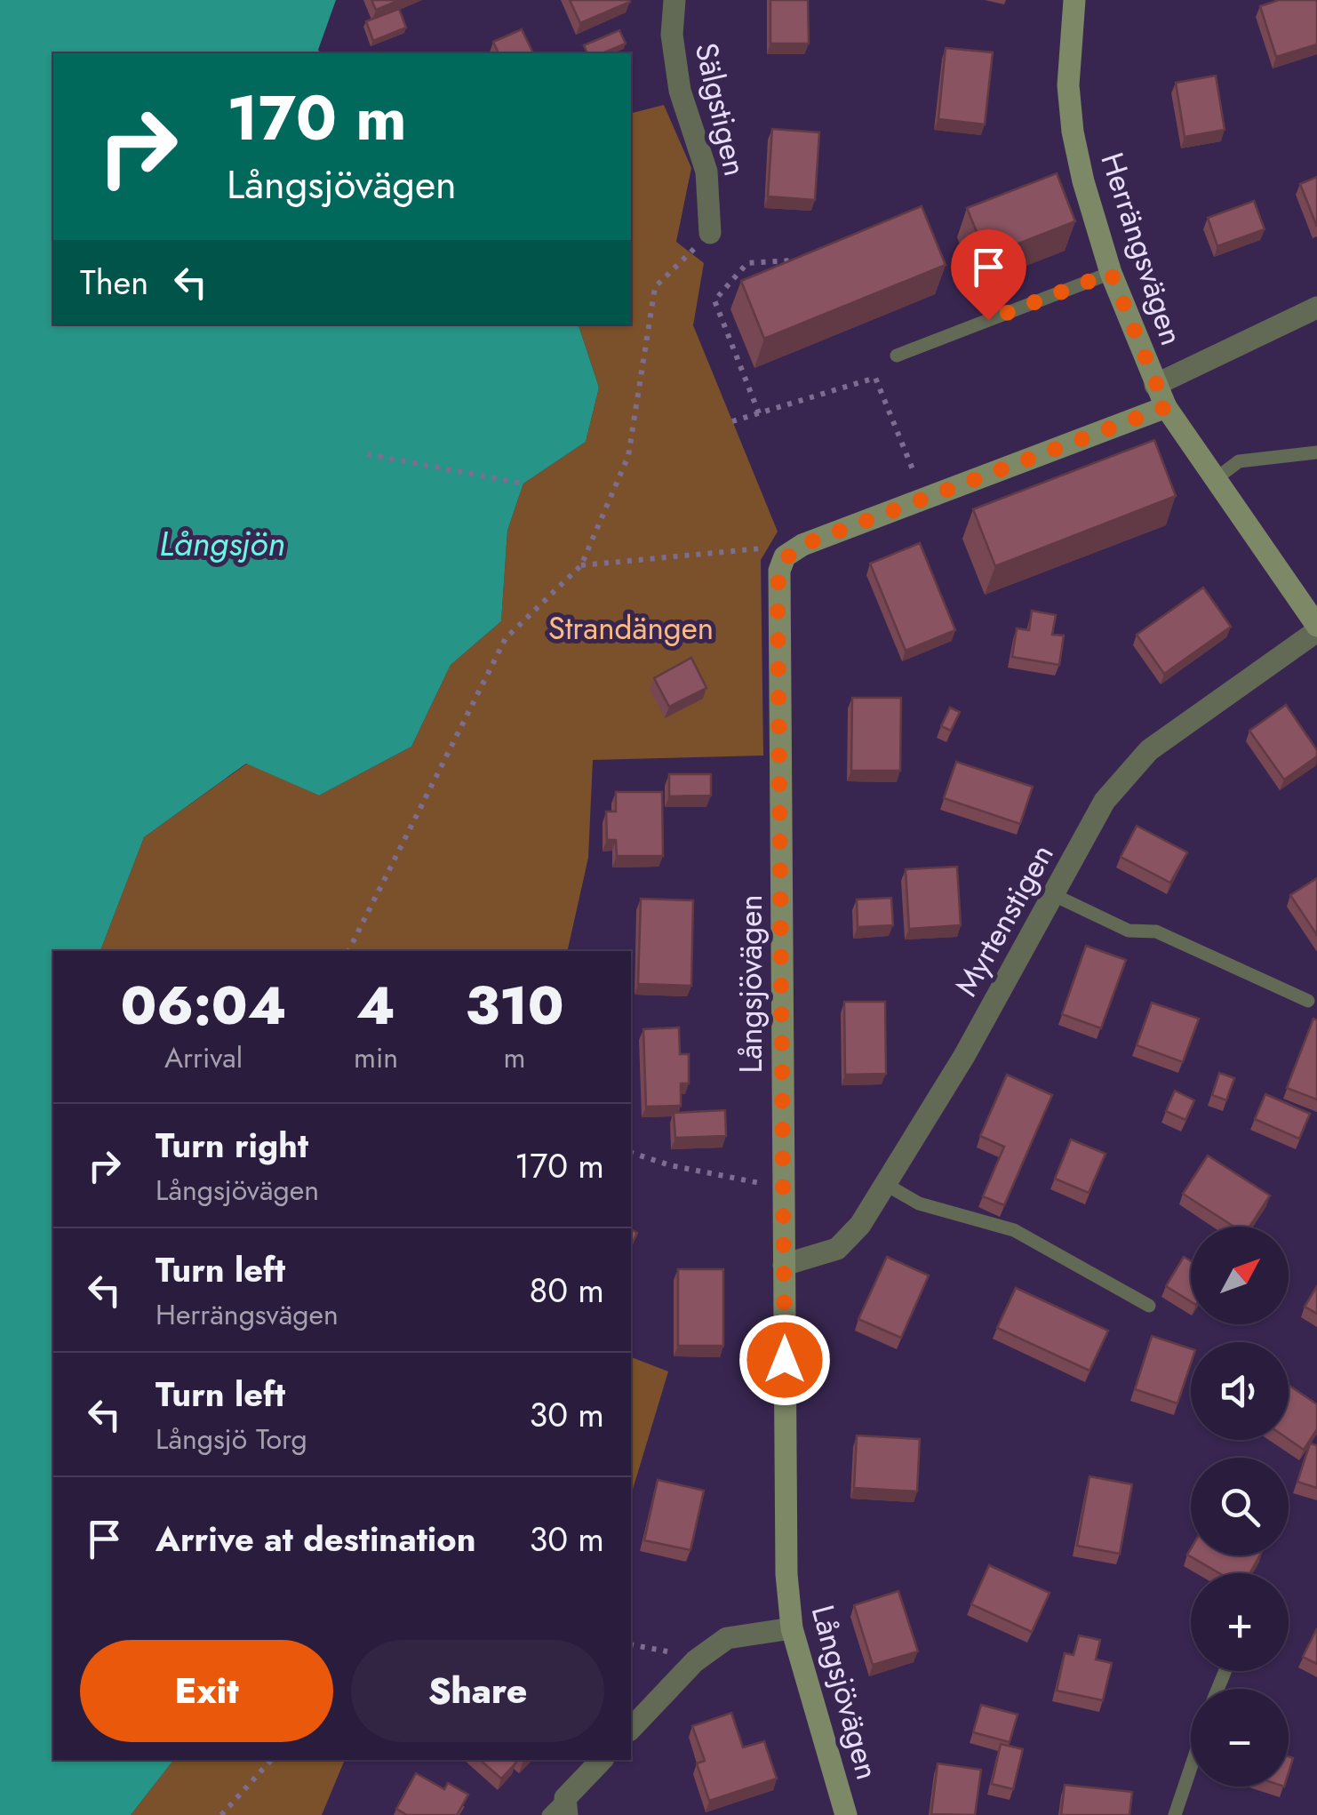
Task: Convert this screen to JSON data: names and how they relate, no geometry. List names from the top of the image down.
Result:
{
  "streets": {
    "street": [
      "Sälgstigen",
      "Herrängsvägen",
      "Myrtenstigen",
      "Långsjövägen"
    ]
  },
  "crossings": [
    ["Herrängsvägen", "Myrtenstigen"],
    ["Myrtenstigen", "Långsjövägen"]
  ],
  "water": ["Långsjön"],
  "parks": ["Strandängen"],
  "north": "top right",
  "page": {
    "turn": ["170 m", "Långsjövägen"],
    "then": "Then",
    "eta": [
      "06:04",
      "Arrival",
      "4",
      "min",
      "310",
      "m"
    ],
    "list": [
      {
        "name": "Turn right",
        "note": "Långsjövägen",
        "value": "170 m"
      },
      {
        "name": "Turn left",
        "note": "Herrängsvägen",
        "value": "80 m"
      },
      {
        "name": "Turn left",
        "note": "Långsjö Torg",
        "value": "30 m"
      },
      {
        "name": "Arrive at destination",
        "value": "30 m"
      }
    ],
    "map_buttons": ["+", "−"],
    "buttons": ["Exit", "Share"]
  }
}
